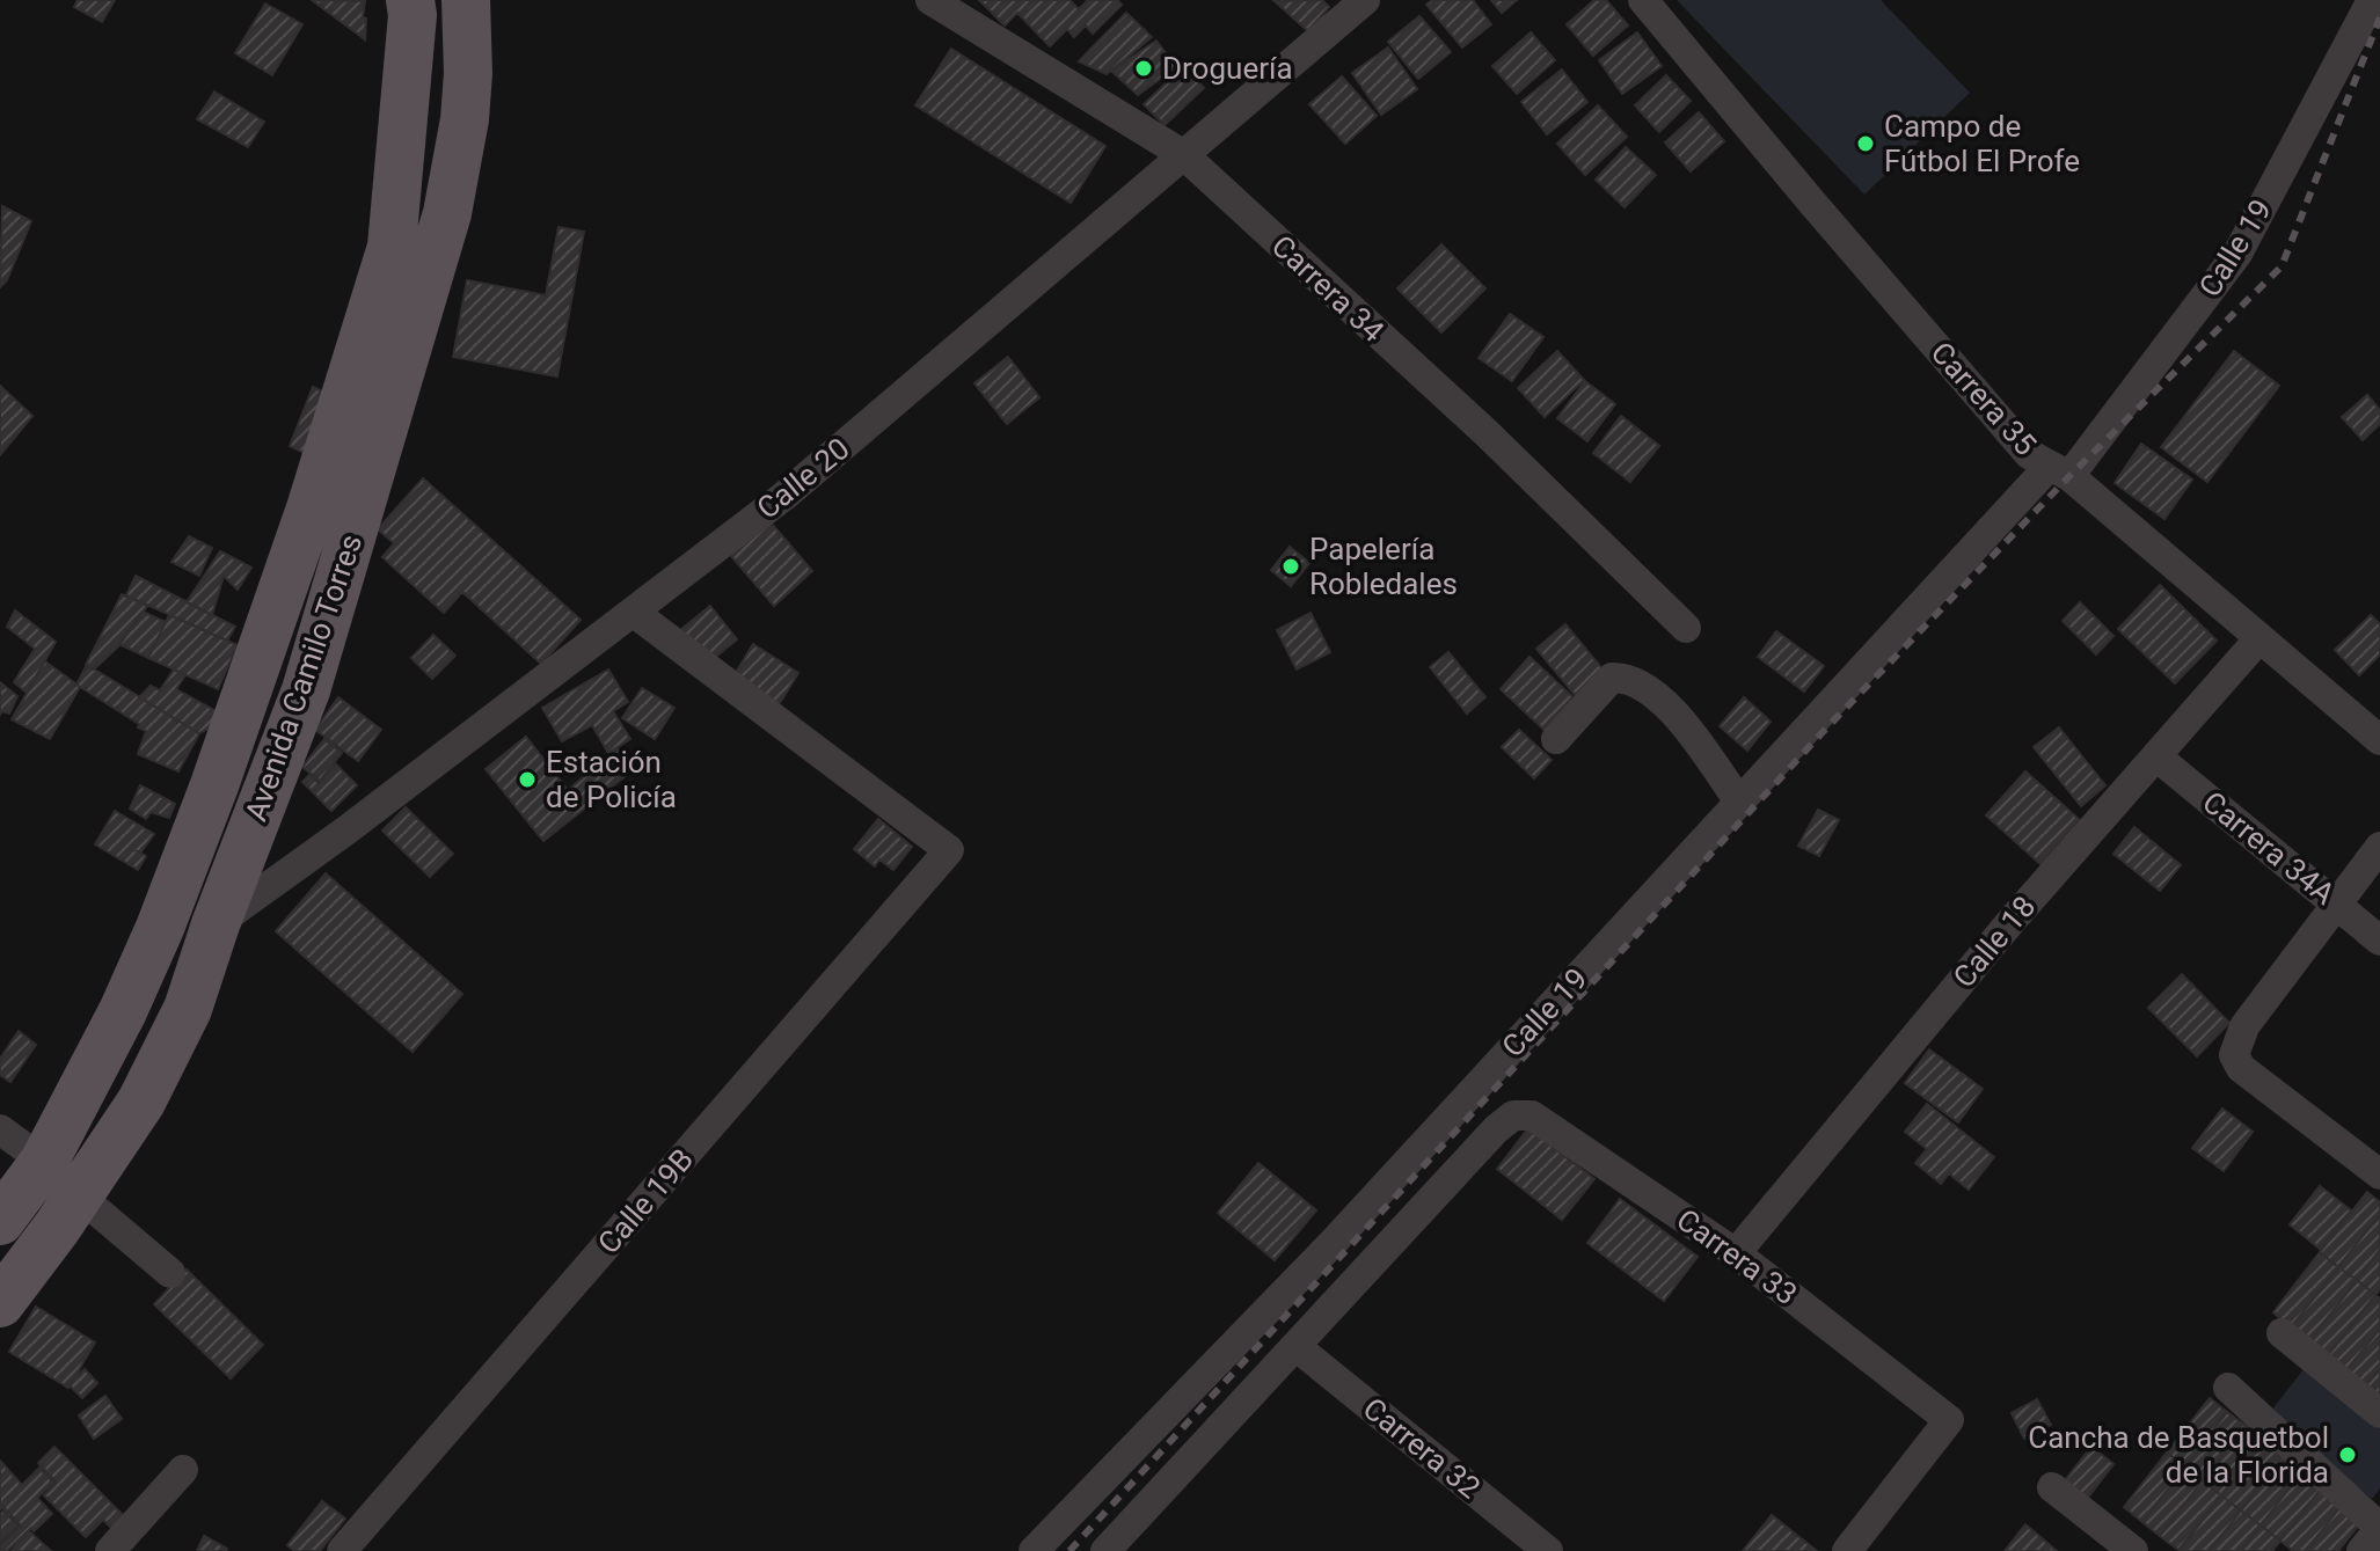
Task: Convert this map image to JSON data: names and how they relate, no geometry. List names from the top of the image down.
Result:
{
  "streets": {
    "main road": ["Avenida Camilo Torres"],
    "street": [
      "Calle 19",
      "Carrera 34",
      "Carrera 35",
      "Calle 20",
      "Carrera 34A",
      "Calle 18",
      "Calle 19B",
      "Carrera 33",
      "Carrera 32"
    ]
  },
  "crossings": [
    ["Calle 19", "Carrera 35"],
    ["Carrera 34", "Calle 20"],
    ["Carrera 35", "Calle 18"],
    ["Calle 20", "Avenida Camilo Torres"],
    ["Calle 20", "Calle 19B"],
    ["Carrera 34A", "Calle 18"],
    ["Calle 18", "Carrera 33"],
    ["Carrera 33", "Carrera 32"]
  ],
  "places": [
    "Droguería",
    "Campo de Fútbol El Profe",
    "Papelería Robledales",
    "Estación de Policía",
    "Cancha de Basquetbol de la Florida"
  ]
}
